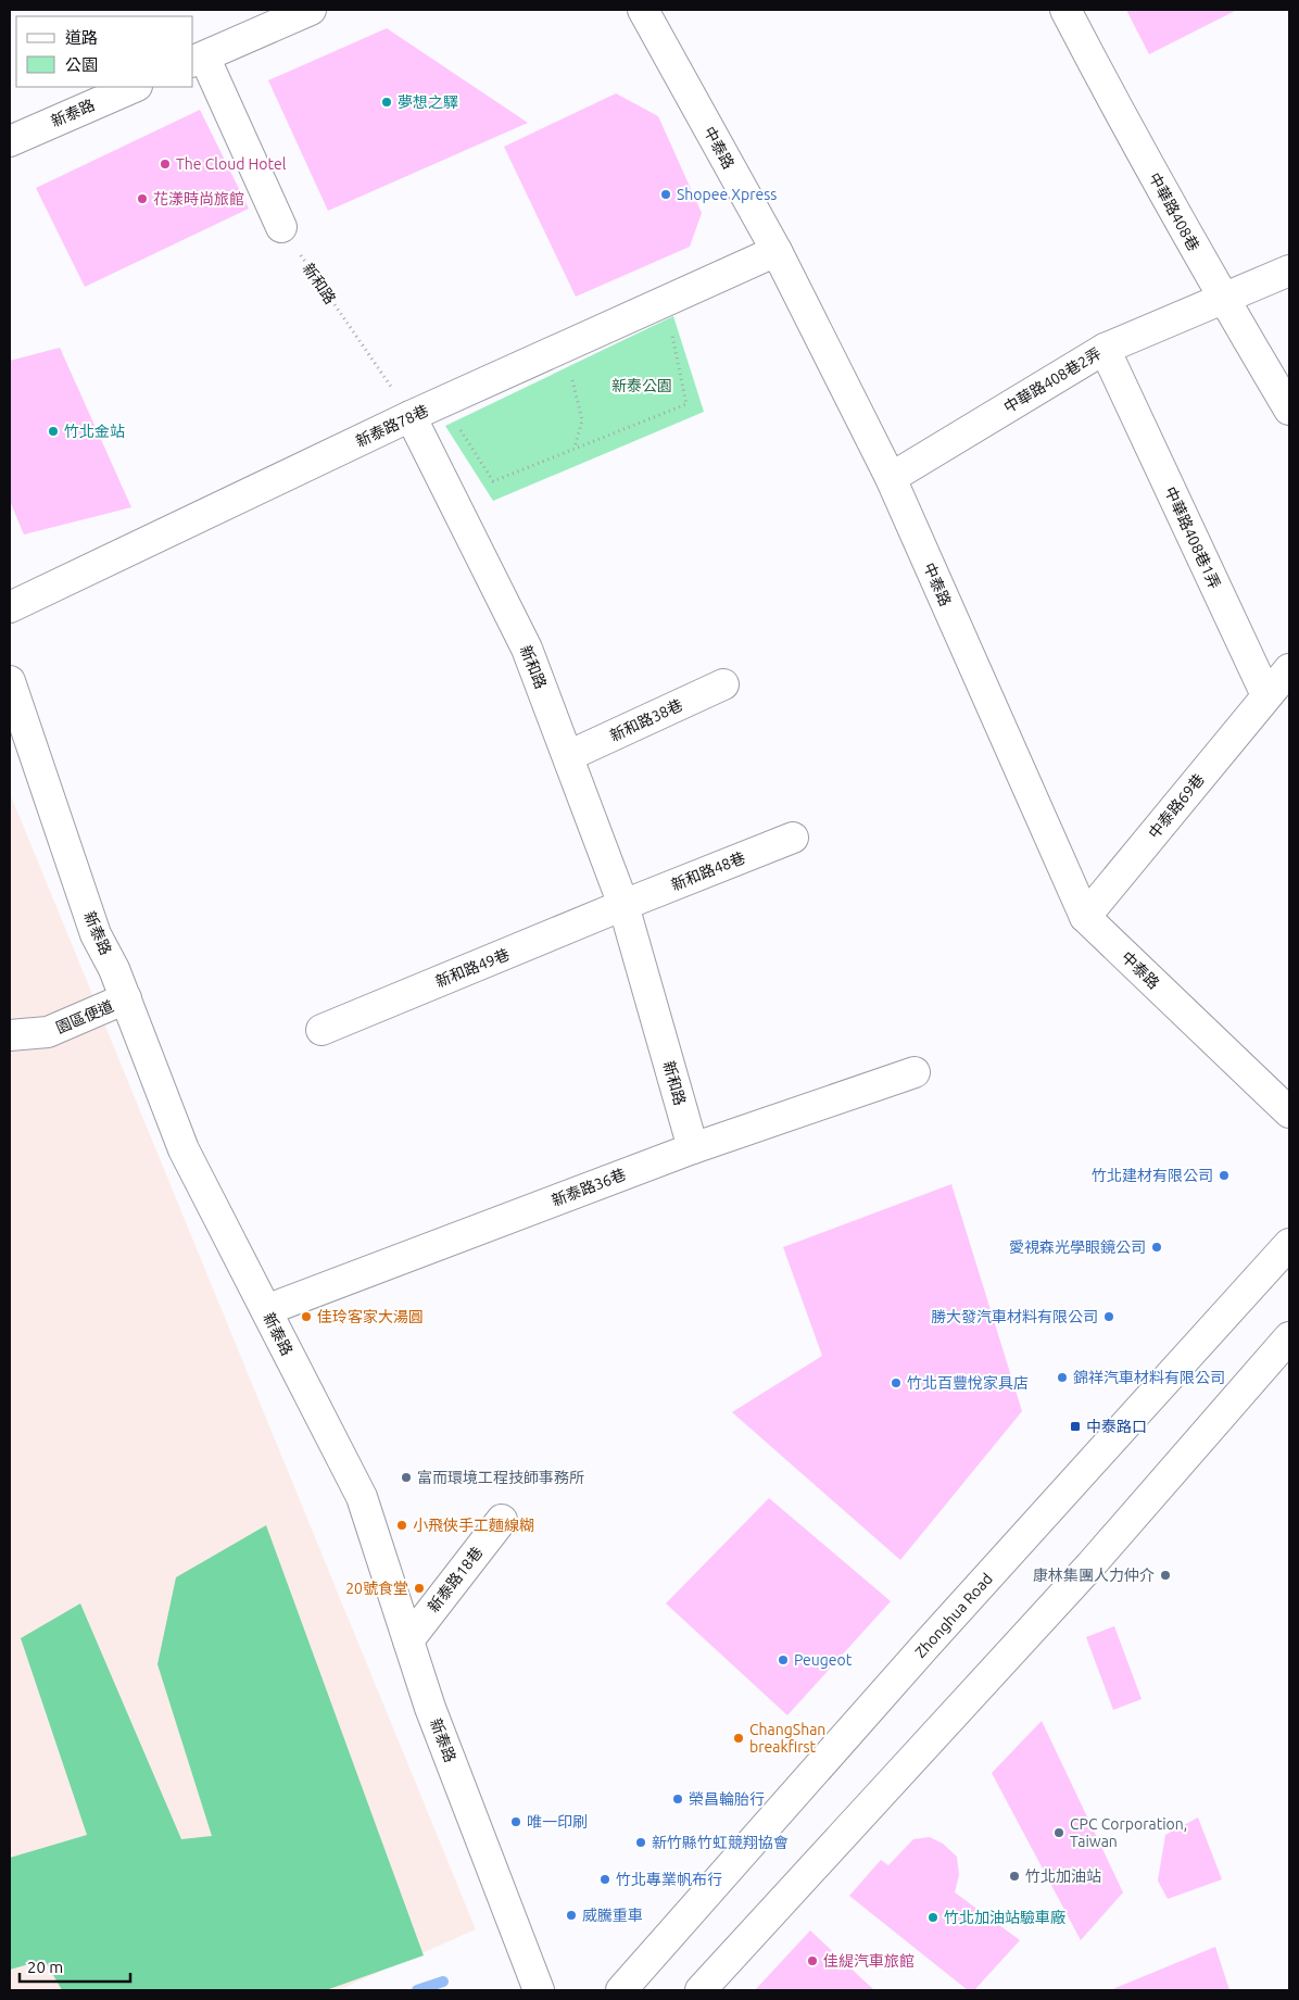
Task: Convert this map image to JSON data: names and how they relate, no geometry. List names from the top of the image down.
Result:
{
  "streets": {
    "street": [
      "新泰路",
      "中泰路",
      "中華路408巷",
      "新和路",
      "中華路408巷2弄",
      "新泰路78巷",
      "中華路408巷1弄",
      "新和路38巷",
      "中泰路69巷",
      "新和路48巷",
      "新和路49巷",
      "園區便道",
      "新泰路36巷",
      "新泰路18巷",
      "Zhonghua Road"
    ]
  },
  "crossings": [
    ["新泰路", "園區便道"],
    ["新泰路", "新泰路36巷"],
    ["新泰路", "新泰路18巷"],
    ["中泰路", "中華路408巷2弄"],
    ["中泰路", "新泰路78巷"],
    ["中泰路", "中泰路69巷"],
    ["中華路408巷", "中華路408巷2弄"],
    ["新和路", "新泰路78巷"],
    ["新和路", "新和路38巷"],
    ["新和路", "新和路48巷"],
    ["新和路", "新和路49巷"],
    ["新和路", "新泰路36巷"],
    ["中華路408巷2弄", "中華路408巷1弄"],
    ["中華路408巷1弄", "中泰路69巷"],
    ["新和路48巷", "新和路49巷"]
  ],
  "parks": ["新泰公園"],
  "places": {
    "other": [
      "夢想之驛",
      "The Cloud Hotel",
      "Shopee Xpress",
      "花漾時尚旅館",
      "竹北金站",
      "竹北建材有限公司",
      "愛視森光學眼鏡公司",
      "佳玲客家大湯圓",
      "勝大發汽車材料有限公司",
      "錦祥汽車材料有限公司",
      "竹北百豐悅家具店",
      "富而環境工程技師事務所",
      "小飛俠手工麵線糊",
      "康林集團人力仲介",
      "20號食堂",
      "Peugeot",
      "ChangShan breakfirst",
      "榮昌輪胎行",
      "唯一印刷",
      "CPC Corporation, Taiwan",
      "新竹縣竹虹競翔協會",
      "竹北加油站",
      "竹北專業帆布行",
      "威騰重車",
      "竹北加油站驗車廠",
      "佳緹汽車旅館"
    ],
    "transit": ["中泰路口"]
  },
  "legend": ["道路", "公園"],
  "scale_bar": "20 m"
}
